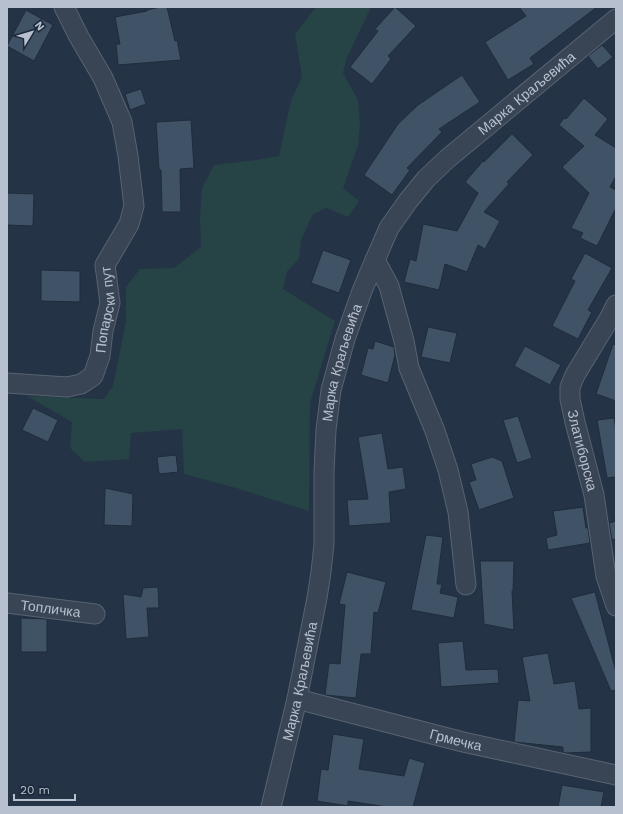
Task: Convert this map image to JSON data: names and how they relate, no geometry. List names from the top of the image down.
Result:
{
  "streets": {
    "street": [
      "Марка Краљевића",
      "Попарски пут",
      "Златиборска",
      "Топличка",
      "Грмечка"
    ]
  },
  "crossings": [
    ["Марка Краљевића", "Грмечка"]
  ],
  "scale_bar": "20 m",
  "north": "top right"
}
